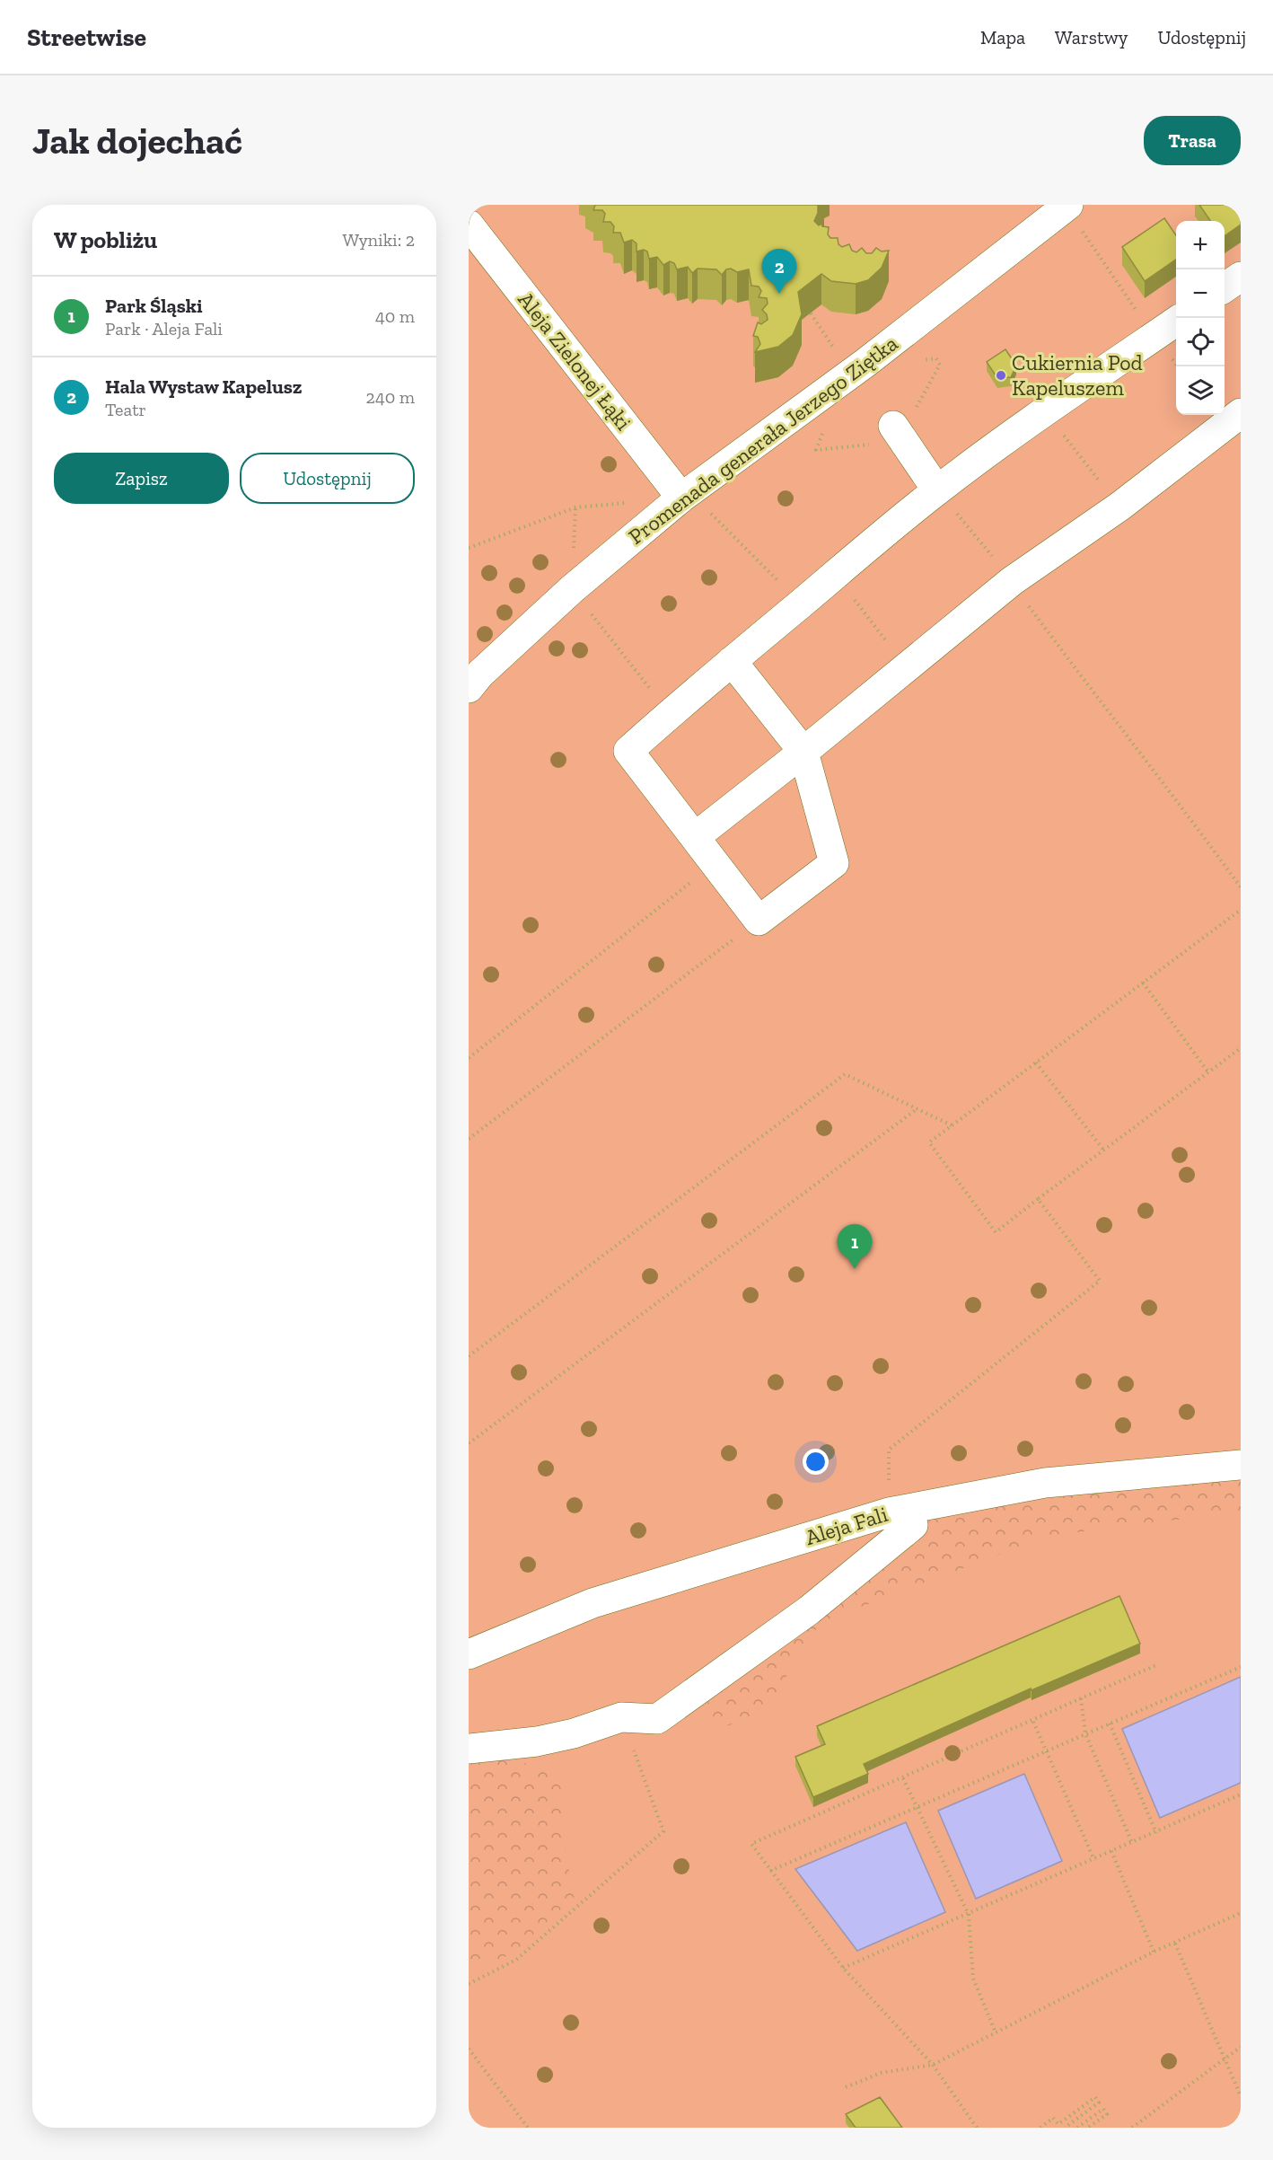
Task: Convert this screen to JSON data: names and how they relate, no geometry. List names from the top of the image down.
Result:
{
  "streets": {
    "street": ["Aleja Zielonej Łąki", "Promenada generała Jerzego Ziętka", "Aleja Fali"]
  },
  "crossings": [
    ["Aleja Zielonej Łąki", "Promenada generała Jerzego Ziętka"]
  ],
  "places": ["Cukiernia Pod Kapeluszem"],
  "page": {
    "header": "Streetwise",
    "nav": ["Mapa", "Warstwy", "Udostępnij"],
    "buttons": [
      "Trasa",
      ["Zapisz", "Udostępnij"]
    ],
    "title": "Jak dojechać",
    "heading": ["W pobliżu", "Wyniki: 2"],
    "map_buttons": ["+", "−"],
    "pins": ["2", "1"],
    "list": [
      {
        "mark": "1",
        "name": "Park Śląski",
        "note": "Park · Aleja Fali",
        "value": "40 m"
      },
      {
        "mark": "2",
        "name": "Hala Wystaw Kapelusz",
        "note": "Teatr",
        "value": "240 m"
      }
    ]
  }
}
